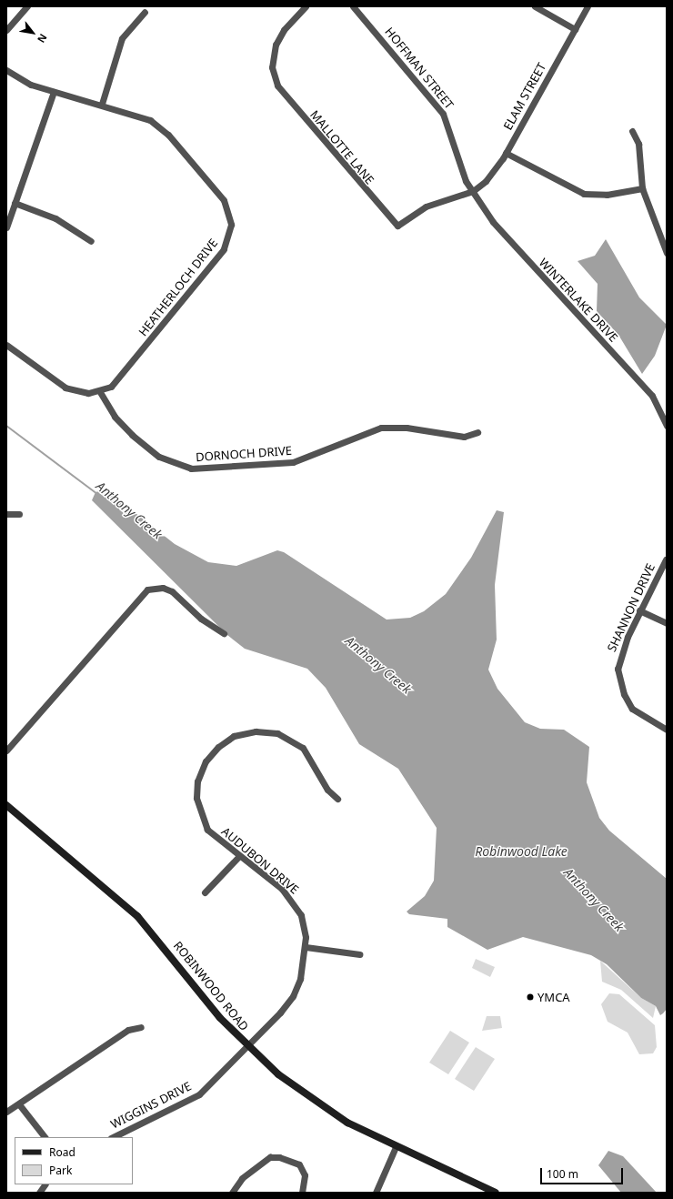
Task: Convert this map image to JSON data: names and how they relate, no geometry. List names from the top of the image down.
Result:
{
  "streets": {
    "main road": ["ROBINWOOD ROAD"],
    "street": [
      "HOFFMAN STREET",
      "ELAM STREET",
      "MALLOTTE LANE",
      "HEATHERLOCH DRIVE",
      "WINTERLAKE DRIVE",
      "DORNOCH DRIVE",
      "SHANNON DRIVE",
      "AUDUBON DRIVE",
      "WIGGINS DRIVE"
    ]
  },
  "crossings": [
    ["HOFFMAN STREET", "ELAM STREET"],
    ["HOFFMAN STREET", "MALLOTTE LANE"],
    ["HOFFMAN STREET", "WINTERLAKE DRIVE"],
    ["ELAM STREET", "MALLOTTE LANE"],
    ["ELAM STREET", "WINTERLAKE DRIVE"],
    ["MALLOTTE LANE", "WINTERLAKE DRIVE"],
    ["HEATHERLOCH DRIVE", "DORNOCH DRIVE"],
    ["AUDUBON DRIVE", "ROBINWOOD ROAD"],
    ["AUDUBON DRIVE", "WIGGINS DRIVE"],
    ["ROBINWOOD ROAD", "WIGGINS DRIVE"]
  ],
  "water": ["Anthony Creek", "Robinwood Lake"],
  "places": ["YMCA"],
  "legend": ["Road", "Park"],
  "scale_bar": "100 m",
  "north": "bottom right"
}
